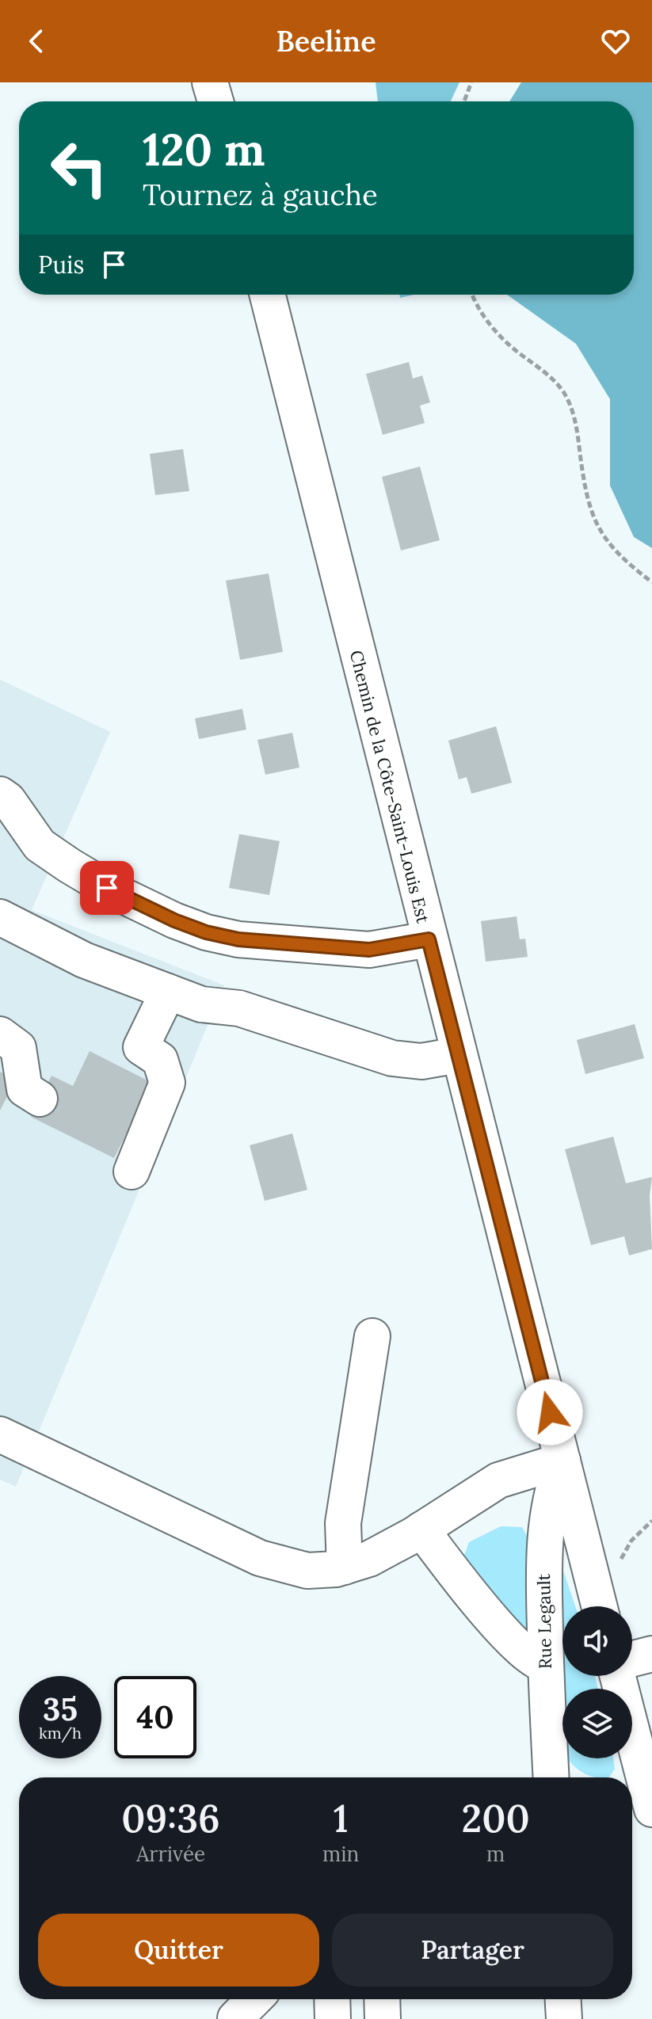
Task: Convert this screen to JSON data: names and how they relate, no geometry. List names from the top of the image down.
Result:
{
  "streets": {
    "street": ["Chemin de la Côte-Saint-Louis Est", "Rue Legault"]
  },
  "crossings": [
    ["Chemin de la Côte-Saint-Louis Est", "Rue Legault"]
  ],
  "page": {
    "header": "Beeline",
    "turn": ["120 m", "Tournez à gauche"],
    "then": "Puis",
    "speed": "35 km/h",
    "limit": "40",
    "eta": [
      "09:36",
      "Arrivée",
      "1",
      "min",
      "200",
      "m"
    ],
    "buttons": ["Quitter", "Partager"]
  }
}
